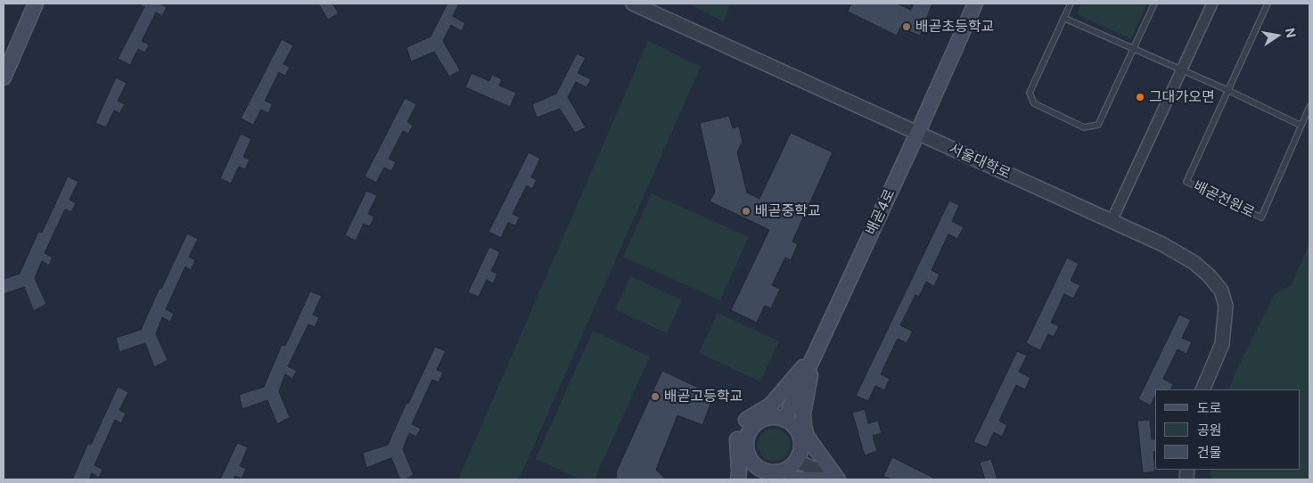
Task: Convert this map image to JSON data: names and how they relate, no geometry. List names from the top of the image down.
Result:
{
  "streets": {
    "main road": ["배곧4로"],
    "street": ["서울대학로"],
    "lane": ["배곧전원로"]
  },
  "crossings": [
    ["서울대학로", "배곧4로"]
  ],
  "places": [
    "배곧초등학교",
    "그대가오면",
    "배곧중학교",
    "배곧고등학교"
  ],
  "legend": ["도로", "공원", "건물"],
  "north": "right"
}
